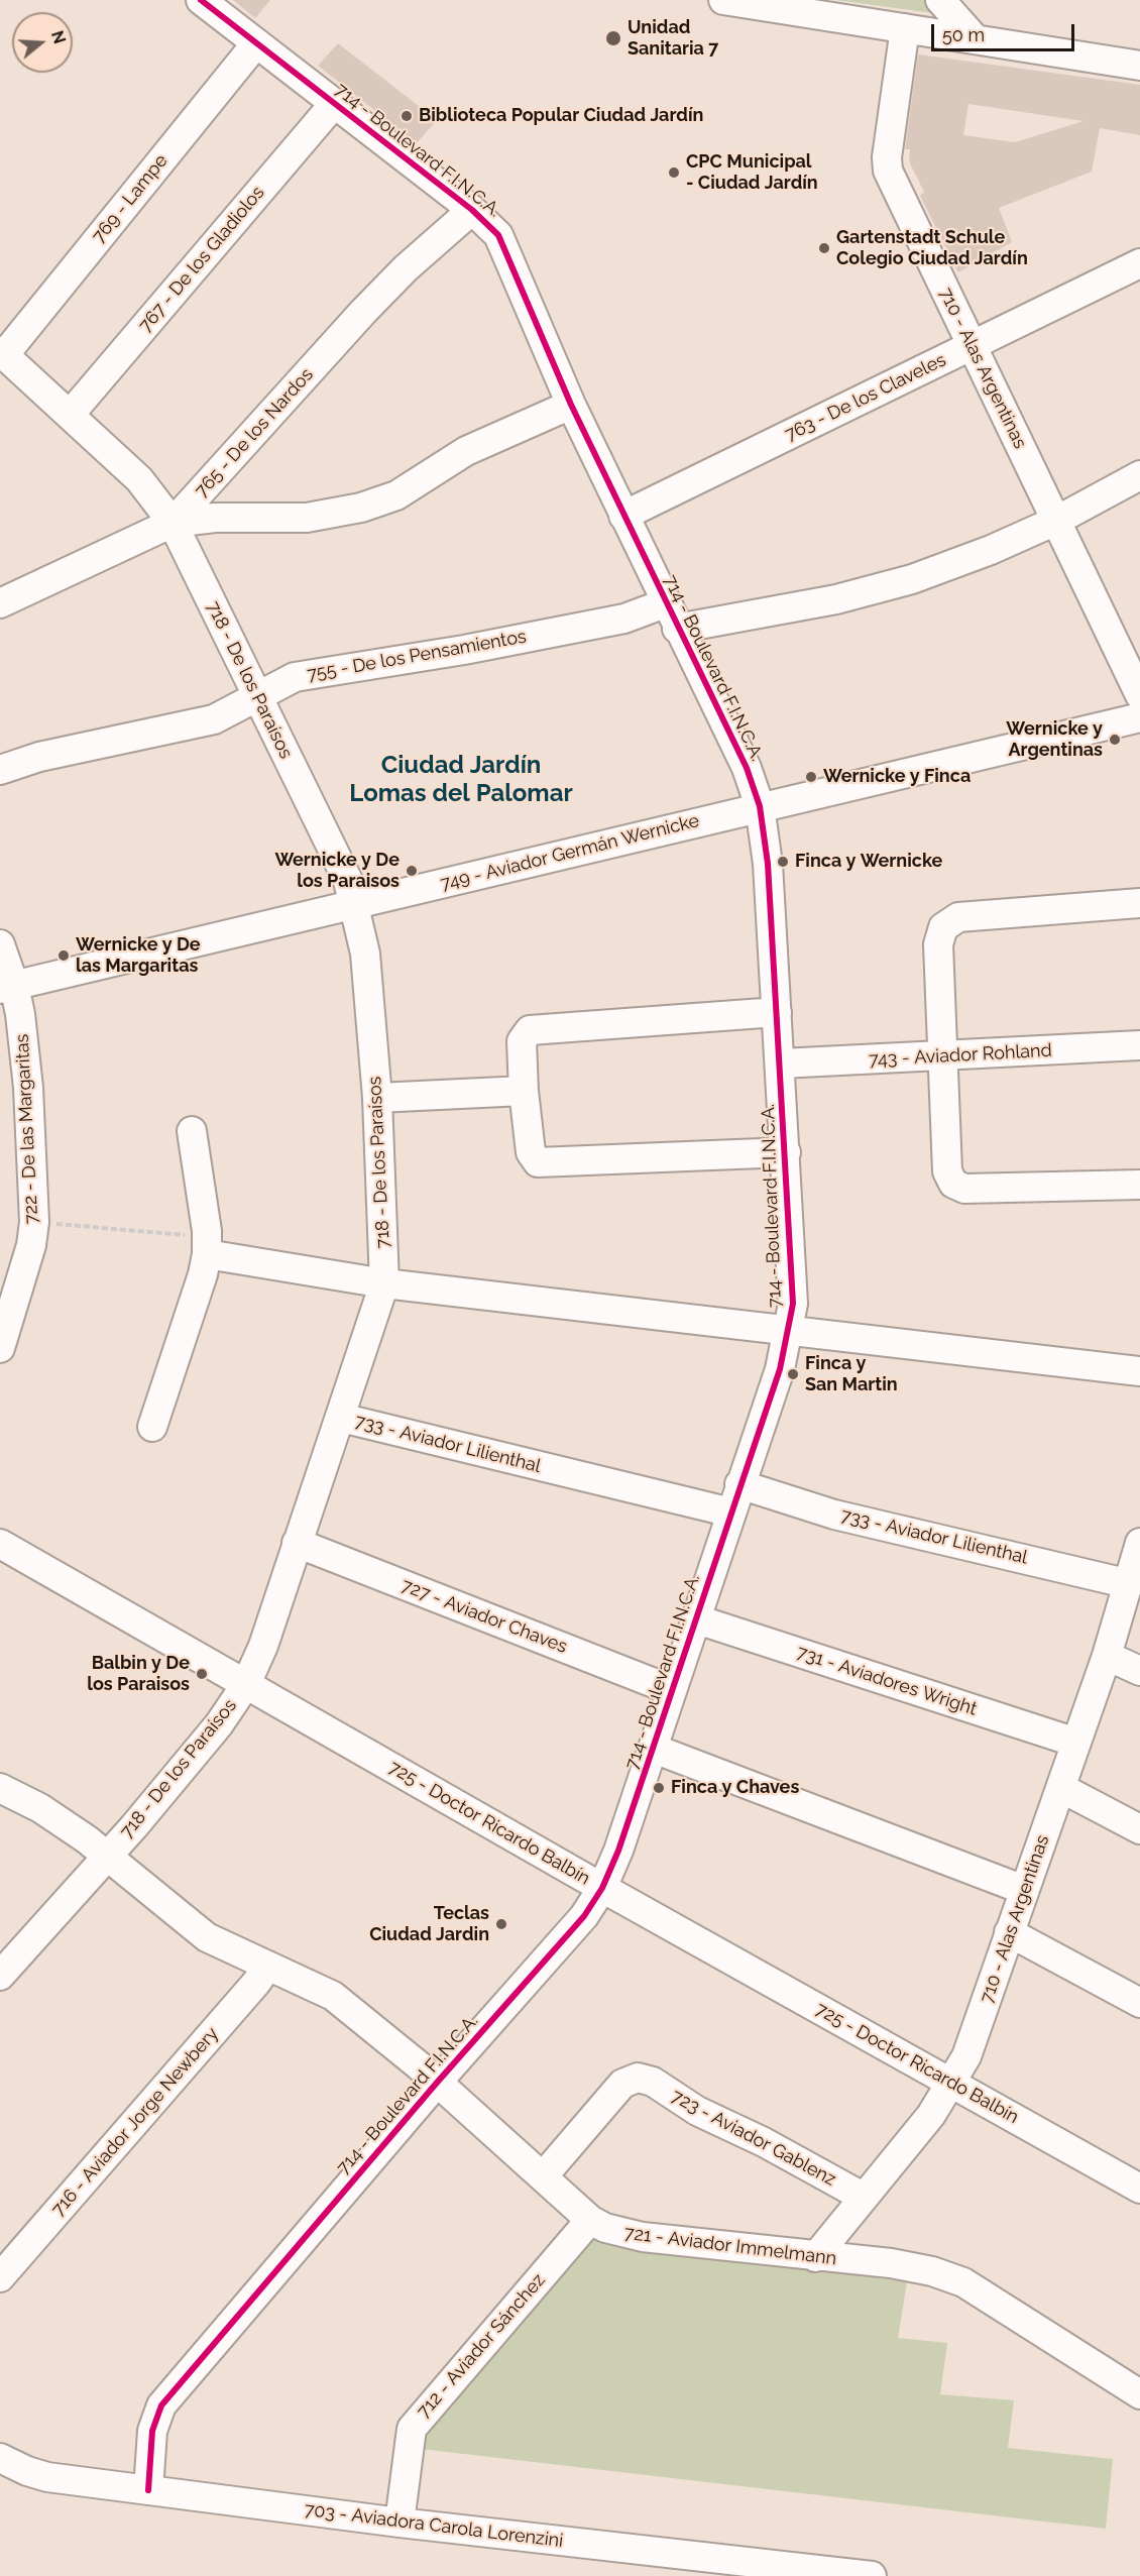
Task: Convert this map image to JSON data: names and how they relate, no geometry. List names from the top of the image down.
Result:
{
  "streets": {
    "street": [
      "714 - Boulevard F.I.N.C.A.",
      "769 - Lampe",
      "767 - De los Gladiolos",
      "710 - Alas Argentinas",
      "763 - De los Claveles",
      "765 - De los Nardos",
      "755 - De los Pensamientos",
      "718 - De los Paraísos",
      "749 - Aviador Germán Wernicke",
      "743 - Aviador Rohland",
      "722 - De las Margaritas",
      "733 - Aviador Lilienthal",
      "727 - Aviador Chaves",
      "731 - Aviadores Wright",
      "725 - Doctor Ricardo Balbín",
      "716 - Aviador Jorge Newbery",
      "723 - Aviador Gablenz",
      "721 - Aviador Immelmann",
      "712 - Aviador Sánchez",
      "703 - Aviadora Carola Lorenzini"
    ]
  },
  "crossings": [
    ["714 - Boulevard F.I.N.C.A.", "769 - Lampe"],
    ["714 - Boulevard F.I.N.C.A.", "767 - De los Gladiolos"],
    ["714 - Boulevard F.I.N.C.A.", "763 - De los Claveles"],
    ["714 - Boulevard F.I.N.C.A.", "765 - De los Nardos"],
    ["714 - Boulevard F.I.N.C.A.", "755 - De los Pensamientos"],
    ["714 - Boulevard F.I.N.C.A.", "749 - Aviador Germán Wernicke"],
    ["714 - Boulevard F.I.N.C.A.", "743 - Aviador Rohland"],
    ["714 - Boulevard F.I.N.C.A.", "733 - Aviador Lilienthal"],
    ["714 - Boulevard F.I.N.C.A.", "727 - Aviador Chaves"],
    ["714 - Boulevard F.I.N.C.A.", "731 - Aviadores Wright"],
    ["714 - Boulevard F.I.N.C.A.", "725 - Doctor Ricardo Balbín"],
    ["714 - Boulevard F.I.N.C.A.", "721 - Aviador Immelmann"],
    ["714 - Boulevard F.I.N.C.A.", "703 - Aviadora Carola Lorenzini"],
    ["769 - Lampe", "718 - De los Paraísos"],
    ["767 - De los Gladiolos", "718 - De los Paraísos"],
    ["710 - Alas Argentinas", "763 - De los Claveles"],
    ["710 - Alas Argentinas", "755 - De los Pensamientos"],
    ["710 - Alas Argentinas", "733 - Aviador Lilienthal"],
    ["710 - Alas Argentinas", "731 - Aviadores Wright"],
    ["710 - Alas Argentinas", "725 - Doctor Ricardo Balbín"],
    ["710 - Alas Argentinas", "723 - Aviador Gablenz"],
    ["710 - Alas Argentinas", "721 - Aviador Immelmann"],
    ["765 - De los Nardos", "718 - De los Paraísos"],
    ["755 - De los Pensamientos", "718 - De los Paraísos"],
    ["718 - De los Paraísos", "749 - Aviador Germán Wernicke"],
    ["718 - De los Paraísos", "733 - Aviador Lilienthal"],
    ["718 - De los Paraísos", "727 - Aviador Chaves"],
    ["718 - De los Paraísos", "725 - Doctor Ricardo Balbín"],
    ["718 - De los Paraísos", "721 - Aviador Immelmann"],
    ["749 - Aviador Germán Wernicke", "722 - De las Margaritas"],
    ["716 - Aviador Jorge Newbery", "721 - Aviador Immelmann"],
    ["723 - Aviador Gablenz", "721 - Aviador Immelmann"],
    ["721 - Aviador Immelmann", "712 - Aviador Sánchez"],
    ["712 - Aviador Sánchez", "703 - Aviadora Carola Lorenzini"]
  ],
  "districts": ["Ciudad Jardín Lomas del Palomar"],
  "places": [
    "Unidad Sanitaria 7",
    "Biblioteca Popular Ciudad Jardín",
    "CPC Municipal - Ciudad Jardín",
    "Gartenstadt Schule Colegio Ciudad Jardín",
    "Wernicke y Argentinas",
    "Wernicke y Finca",
    "Finca y Wernicke",
    "Wernicke y De los Paraisos",
    "Wernicke y De las Margaritas",
    "Finca y San Martin",
    "Balbin y De los Paraisos",
    "Finca y Chaves",
    "Teclas Ciudad Jardin"
  ],
  "scale_bar": "50 m",
  "north": "right"
}
